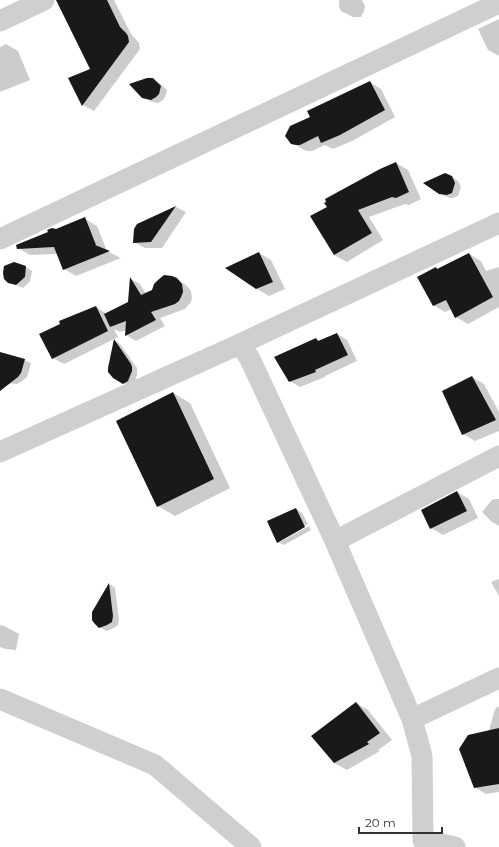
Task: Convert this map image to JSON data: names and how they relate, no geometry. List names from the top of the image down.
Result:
{
  "scale_bar": "20 m"
}
